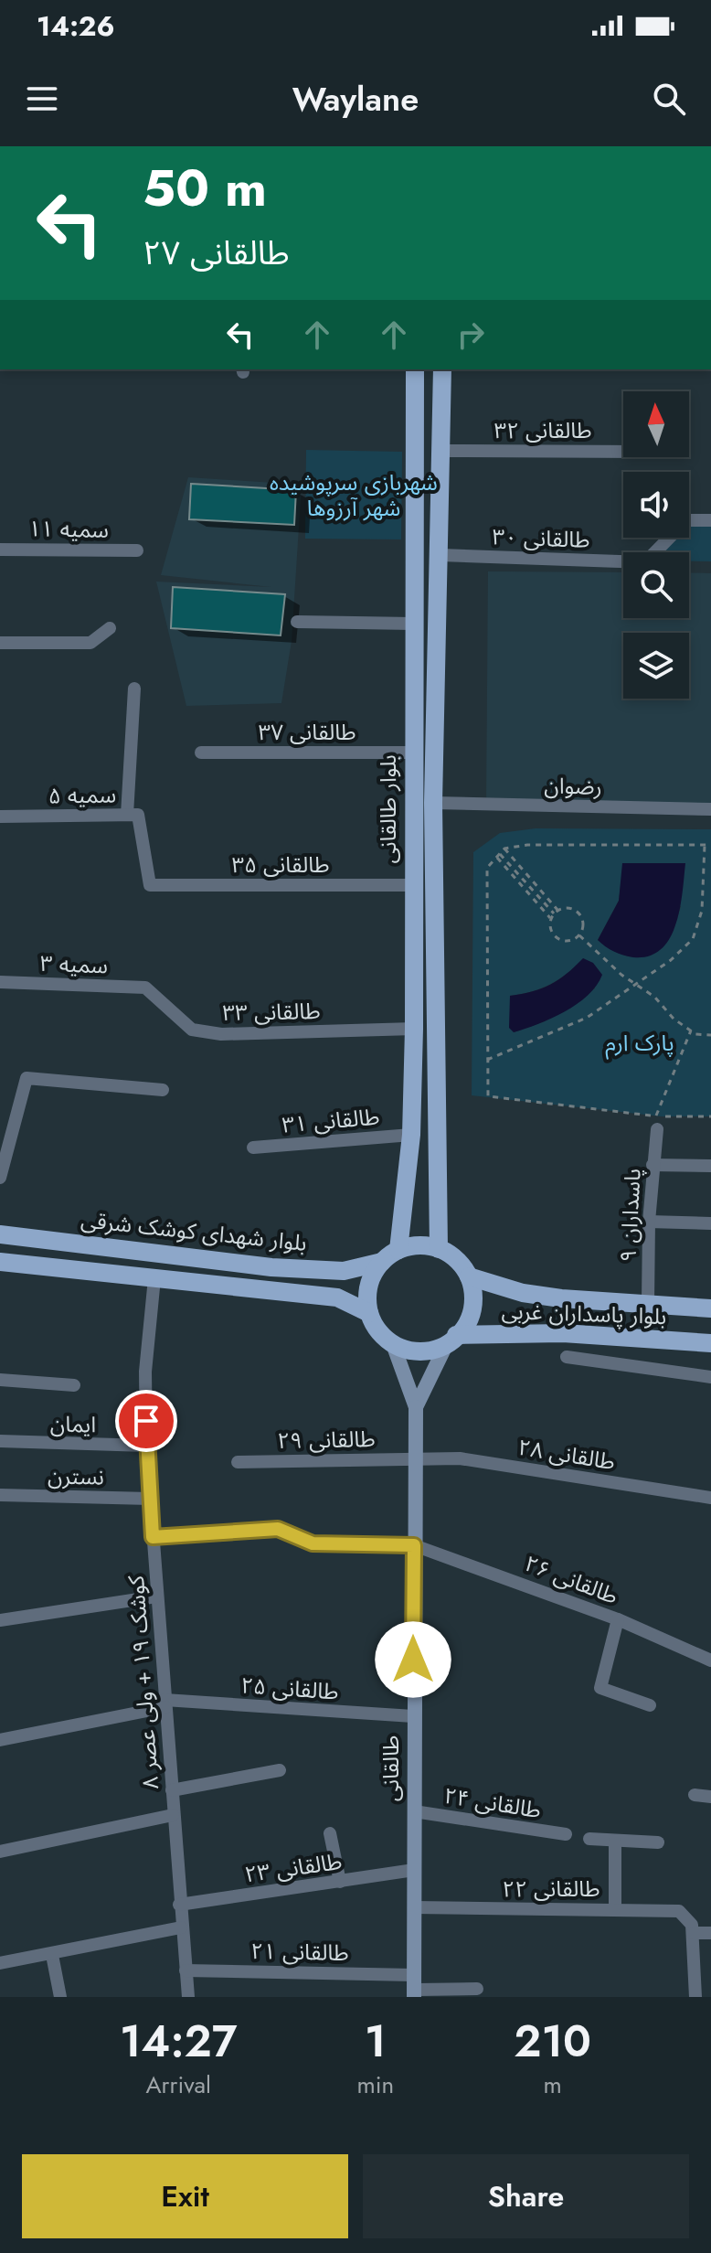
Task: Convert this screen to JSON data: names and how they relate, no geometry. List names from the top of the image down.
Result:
{
  "streets": {
    "main road": [
      "بلوار طالقانی",
      "بلوار شهدای کوشک شرقی",
      "بلوار پاسداران غربی",
      "طالقانی"
    ],
    "street": [
      "طالقانی ۳۲",
      "سمیه ۱۱",
      "طالقانی ۳۰",
      "طالقانی ۳۷",
      "رضوان",
      "سمیه ۵",
      "طالقانی ۳۵",
      "سمیه ۳",
      "طالقانی ۳۳",
      "طالقانی ۳۱",
      "پاسداران ۹",
      "ایمان",
      "طالقانی ۲۹",
      "طالقانی ۲۸",
      "نسترن",
      "طالقانی ۲۶",
      "کوشک ۱۹ + ولی عصر ۸",
      "طالقانی ۲۵",
      "طالقانی ۲۴",
      "طالقانی ۲۳",
      "طالقانی ۲۲",
      "طالقانی ۲۱"
    ]
  },
  "crossings": [
    ["طالقانی ۳۲", "بلوار طالقانی"],
    ["طالقانی ۳۰", "بلوار طالقانی"],
    ["طالقانی ۳۷", "بلوار طالقانی"],
    ["رضوان", "بلوار طالقانی"],
    ["سمیه ۵", "طالقانی ۳۵"],
    ["بلوار طالقانی", "طالقانی ۳۵"],
    ["بلوار طالقانی", "طالقانی ۳۳"],
    ["بلوار طالقانی", "طالقانی ۳۱"],
    ["بلوار طالقانی", "بلوار شهدای کوشک شرقی"],
    ["بلوار طالقانی", "بلوار پاسداران غربی"],
    ["سمیه ۳", "طالقانی ۳۳"],
    ["پاسداران ۹", "بلوار پاسداران غربی"],
    ["بلوار شهدای کوشک شرقی", "بلوار پاسداران غربی"],
    ["ایمان", "کوشک ۱۹ + ولی عصر ۸"],
    ["طالقانی ۲۹", "طالقانی ۲۸"],
    ["طالقانی ۲۹", "طالقانی"],
    ["طالقانی ۲۸", "طالقانی"],
    ["نسترن", "کوشک ۱۹ + ولی عصر ۸"],
    ["طالقانی ۲۶", "کوشک ۱۹ + ولی عصر ۸"],
    ["طالقانی ۲۶", "طالقانی"],
    ["کوشک ۱۹ + ولی عصر ۸", "طالقانی ۲۵"],
    ["کوشک ۱۹ + ولی عصر ۸", "طالقانی ۲۳"],
    ["کوشک ۱۹ + ولی عصر ۸", "طالقانی ۲۱"],
    ["طالقانی ۲۵", "طالقانی"],
    ["طالقانی", "طالقانی ۲۴"],
    ["طالقانی", "طالقانی ۲۳"],
    ["طالقانی", "طالقانی ۲۲"],
    ["طالقانی", "طالقانی ۲۱"]
  ],
  "parks": ["شهربازی سرپوشیده شهر آرزوها", "پارک ارم"],
  "north": "top",
  "page": {
    "status": "14:26",
    "header": "Waylane",
    "turn": ["50 m", "طالقانی ۲۷"],
    "eta": [
      "14:27",
      "Arrival",
      "1",
      "min",
      "210",
      "m"
    ],
    "buttons": ["Exit", "Share"]
  }
}
